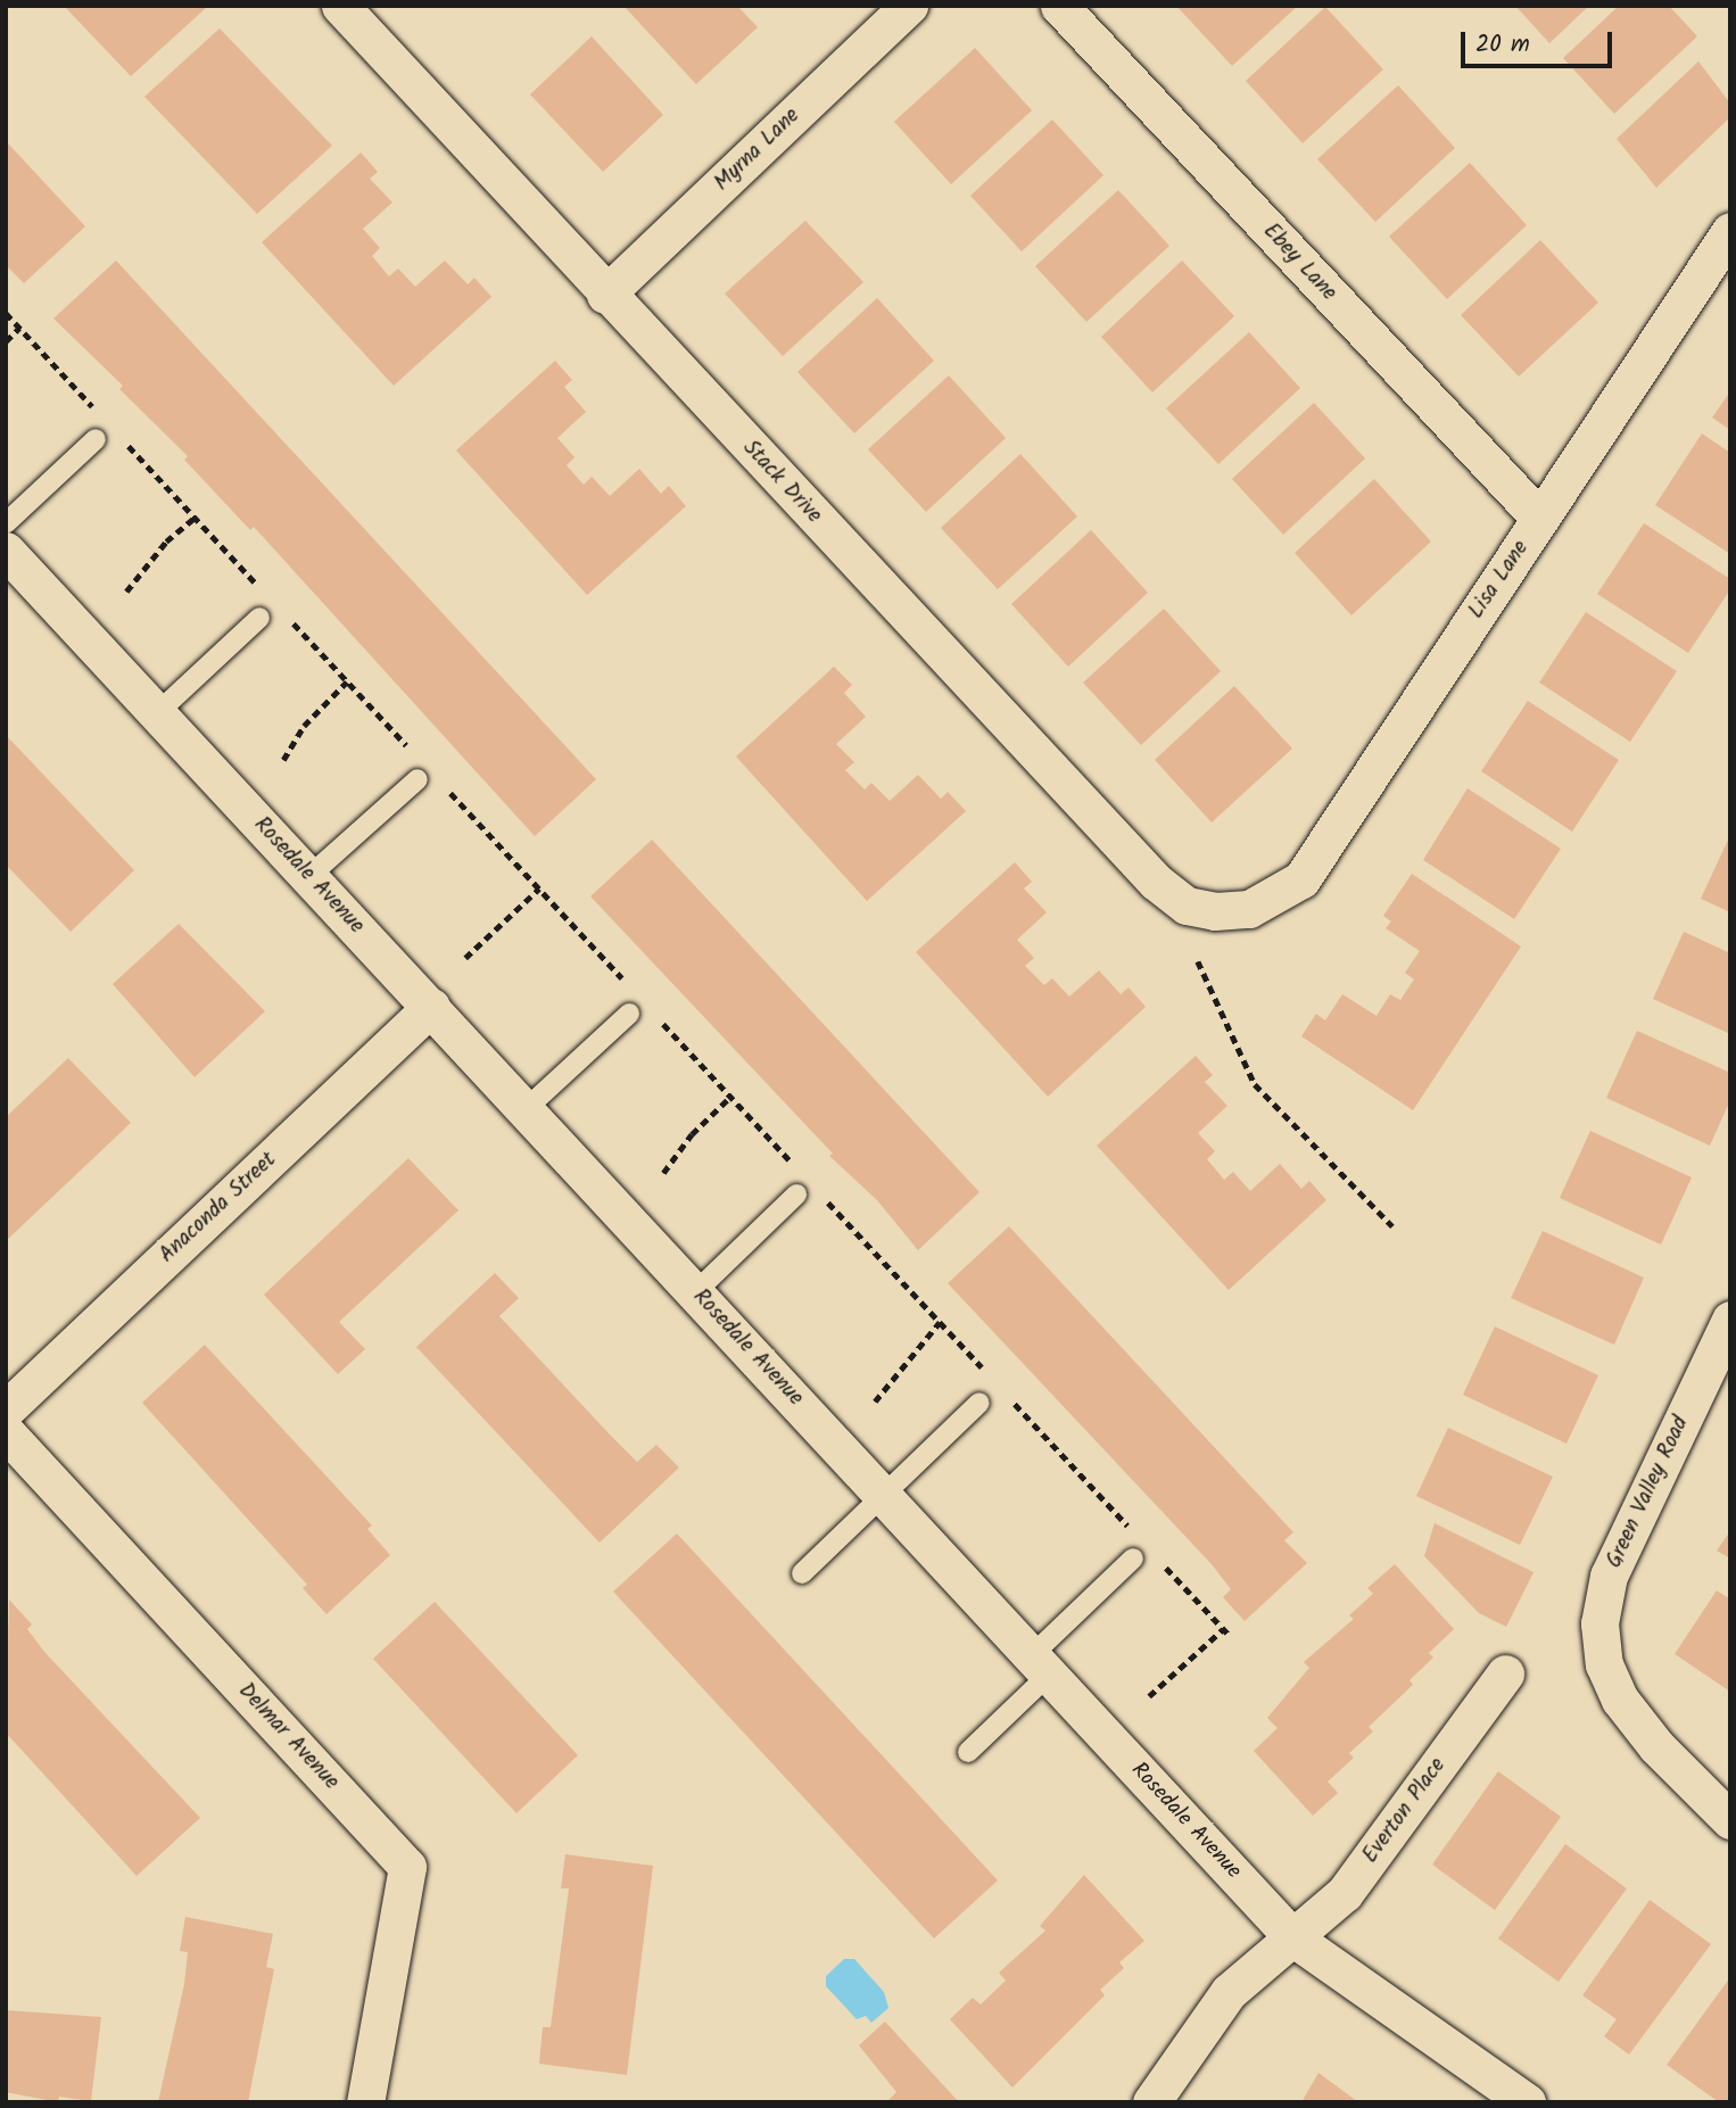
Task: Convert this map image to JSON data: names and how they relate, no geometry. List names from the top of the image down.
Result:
{
  "streets": {
    "street": [
      "Myrna Lane",
      "Ebey Lane",
      "Stack Drive",
      "Lisa Lane",
      "Rosedale Avenue",
      "Anaconda Street",
      "Green Valley Road",
      "Delmar Avenue",
      "Everton Place"
    ]
  },
  "crossings": [
    ["Myrna Lane", "Stack Drive"],
    ["Ebey Lane", "Lisa Lane"],
    ["Stack Drive", "Lisa Lane"],
    ["Rosedale Avenue", "Anaconda Street"],
    ["Rosedale Avenue", "Everton Place"]
  ],
  "scale_bar": "20 m"
}
